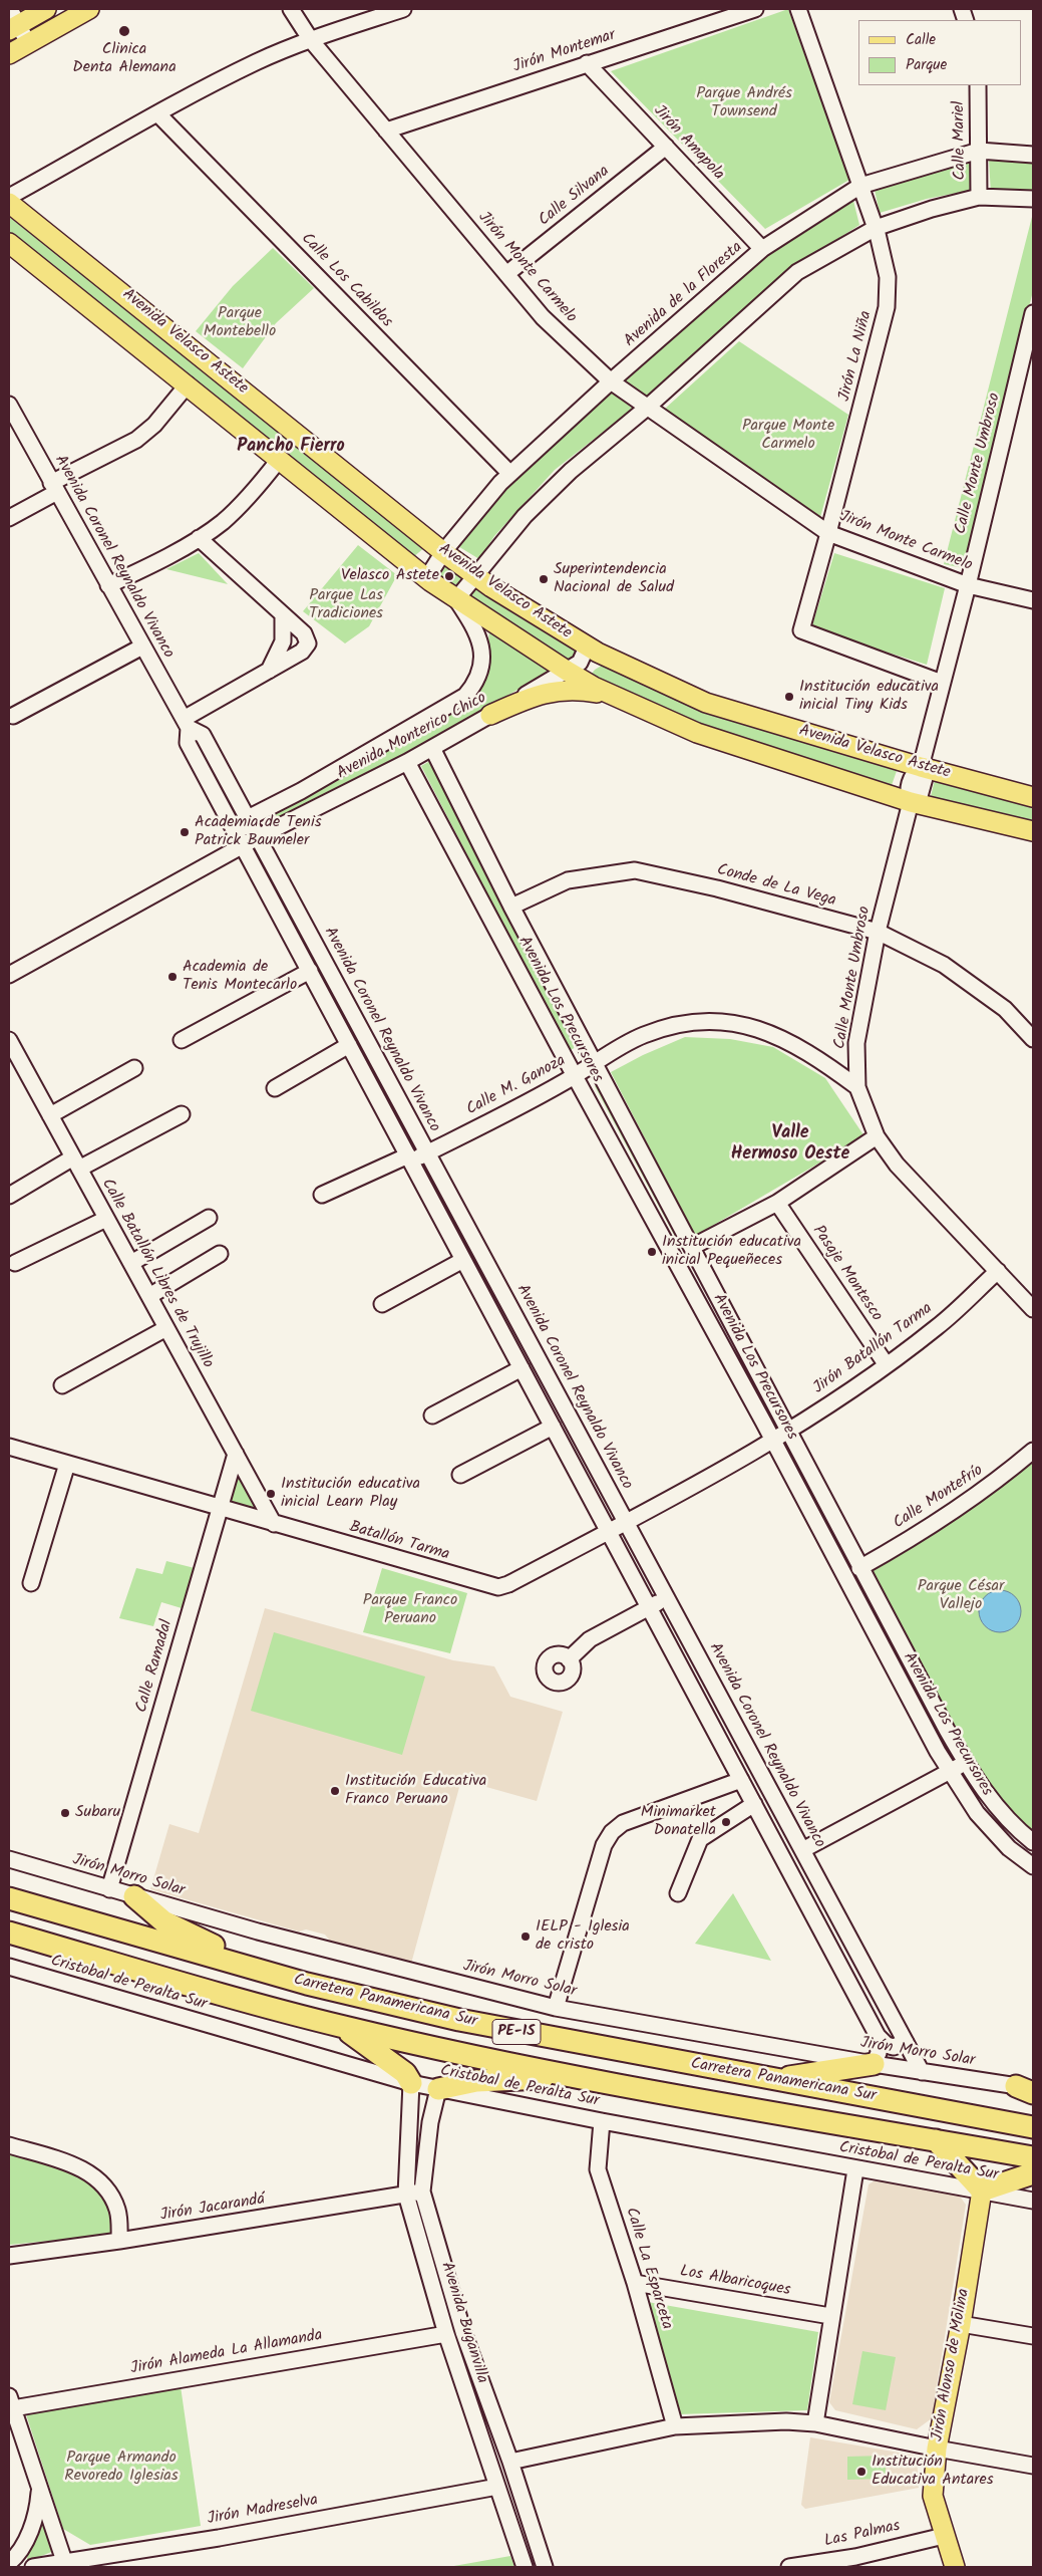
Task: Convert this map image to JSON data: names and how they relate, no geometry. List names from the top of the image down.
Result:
{
  "streets": {
    "highway": ["Carretera Panamericana Sur", "PE-1S"],
    "main road": ["Avenida Velasco Astete", "Jirón Alonso de Molina"],
    "street": [
      "Jirón Montemar",
      "Calle Mariel",
      "Jirón Amapola",
      "Calle Silvana",
      "Jirón Monte Carmelo",
      "Calle Los Cabildos",
      "Avenida de la Floresta",
      "Jirón La Niña",
      "Calle Monte Umbroso",
      "Avenida Coronel Reynaldo Vivanco",
      "Avenida Monterico Chico",
      "Conde de La Vega",
      "Avenida Los Precursores",
      "Calle M. Ganoza",
      "Calle Batallón Libres de Trujillo",
      "Pasaje Montesco",
      "Jirón Batallón Tarma",
      "Calle Montefrío",
      "Batallón Tarma",
      "Calle Ramadal",
      "Jirón Morro Solar",
      "Cristobal de Peralta Sur",
      "Jirón Jacarandá",
      "Calle La Esparceta",
      "Los Albaricoques",
      "Avenida Buganvilla",
      "Jirón Alameda La Allamanda",
      "Jirón Madreselva",
      "Las Palmas"
    ]
  },
  "crossings": [
    ["Jirón Montemar", "Jirón Amapola"],
    ["Jirón Montemar", "Jirón Monte Carmelo"],
    ["Calle Mariel", "Avenida de la Floresta"],
    ["Jirón Amapola", "Calle Silvana"],
    ["Jirón Amapola", "Avenida de la Floresta"],
    ["Calle Silvana", "Jirón Monte Carmelo"],
    ["Jirón Monte Carmelo", "Avenida de la Floresta"],
    ["Jirón Monte Carmelo", "Jirón La Niña"],
    ["Jirón Monte Carmelo", "Calle Monte Umbroso"],
    ["Calle Los Cabildos", "Avenida de la Floresta"],
    ["Avenida de la Floresta", "Avenida Velasco Astete"],
    ["Avenida de la Floresta", "Jirón La Niña"],
    ["Avenida Velasco Astete", "Calle Monte Umbroso"],
    ["Avenida Velasco Astete", "Avenida Monterico Chico"],
    ["Jirón La Niña", "Calle Monte Umbroso"],
    ["Calle Monte Umbroso", "Conde de La Vega"],
    ["Calle Monte Umbroso", "Calle M. Ganoza"],
    ["Calle Monte Umbroso", "Jirón Batallón Tarma"],
    ["Avenida Coronel Reynaldo Vivanco", "Avenida Monterico Chico"],
    ["Avenida Coronel Reynaldo Vivanco", "Calle M. Ganoza"],
    ["Avenida Coronel Reynaldo Vivanco", "Batallón Tarma"],
    ["Avenida Coronel Reynaldo Vivanco", "Jirón Morro Solar"],
    ["Avenida Monterico Chico", "Avenida Los Precursores"],
    ["Conde de La Vega", "Avenida Los Precursores"],
    ["Avenida Los Precursores", "Calle M. Ganoza"],
    ["Avenida Los Precursores", "Jirón Batallón Tarma"],
    ["Avenida Los Precursores", "Calle Montefrío"],
    ["Calle Batallón Libres de Trujillo", "Batallón Tarma"],
    ["Calle Batallón Libres de Trujillo", "Calle Ramadal"],
    ["Pasaje Montesco", "Jirón Batallón Tarma"],
    ["Batallón Tarma", "Calle Ramadal"],
    ["Calle Ramadal", "Jirón Morro Solar"],
    ["Cristobal de Peralta Sur", "Calle La Esparceta"],
    ["Cristobal de Peralta Sur", "Avenida Buganvilla"],
    ["Cristobal de Peralta Sur", "Jirón Alonso de Molina"],
    ["Jirón Jacarandá", "Avenida Buganvilla"],
    ["Calle La Esparceta", "Los Albaricoques"],
    ["Avenida Buganvilla", "Jirón Alameda La Allamanda"],
    ["Avenida Buganvilla", "Jirón Madreselva"],
    ["Jirón Alonso de Molina", "Las Palmas"]
  ],
  "districts": ["Pancho Fierro", "Valle Hermoso Oeste"],
  "parks": [
    "Parque Andrés Townsend",
    "Parque Montebello",
    "Parque Monte Carmelo",
    "Parque Las Tradiciones",
    "Parque César Vallejo",
    "Parque Franco Peruano",
    "Parque Armando Revoredo Iglesias"
  ],
  "places": [
    "Clinica Denta Alemana",
    "Velasco Astete",
    "Superintendencia Nacional de Salud",
    "Institución educativa inicial Tiny Kids",
    "Academia de Tenis Patrick Baumeler",
    "Academia de Tenis Montecarlo",
    "Institución educativa inicial Pequeñeces",
    "Institución educativa inicial Learn Play",
    "Institución Educativa Franco Peruano",
    "Subaru",
    "Minimarket Donatella",
    "IELP - Iglesia de cristo",
    "Institución Educativa Antares"
  ],
  "legend": ["Calle", "Parque"]
}
